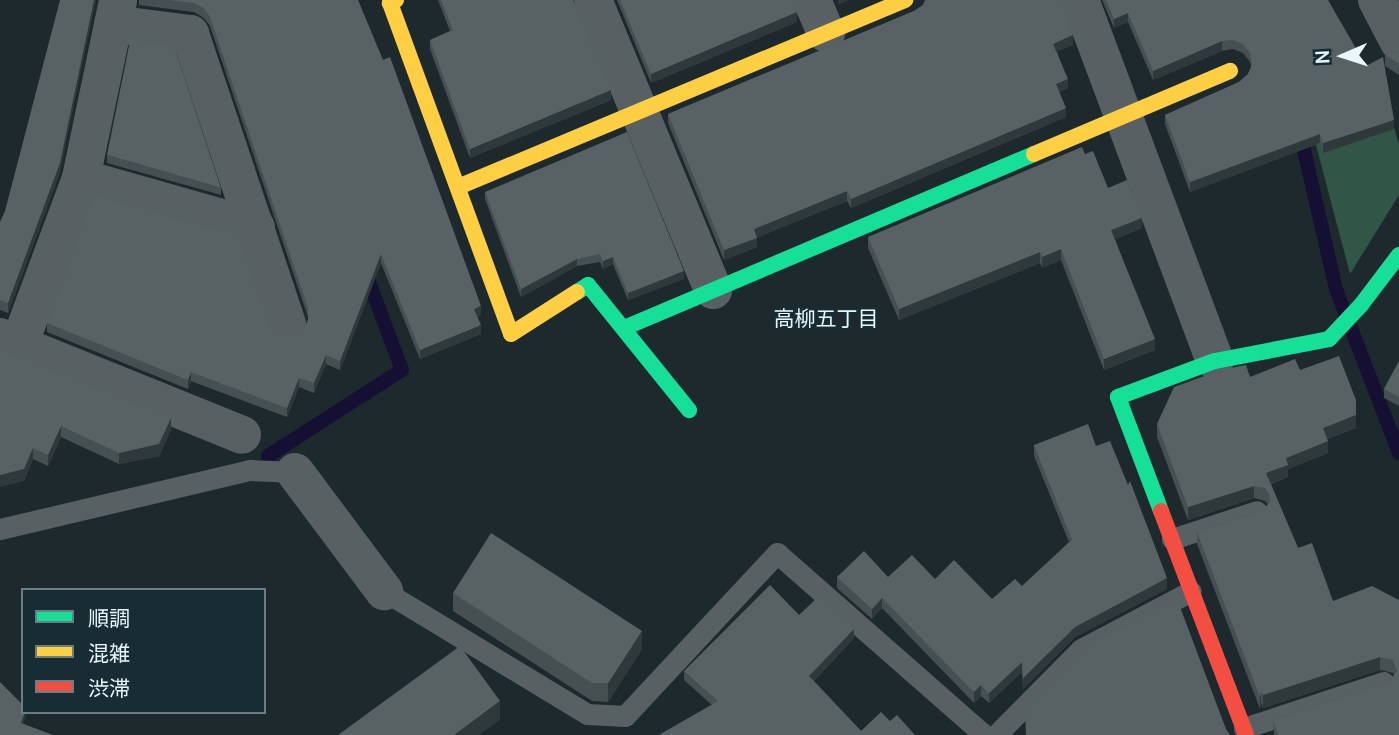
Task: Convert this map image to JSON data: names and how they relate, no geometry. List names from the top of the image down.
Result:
{
  "districts": ["高柳五丁目"],
  "legend": ["順調", "混雑", "渋滞"],
  "north": "left"
}
